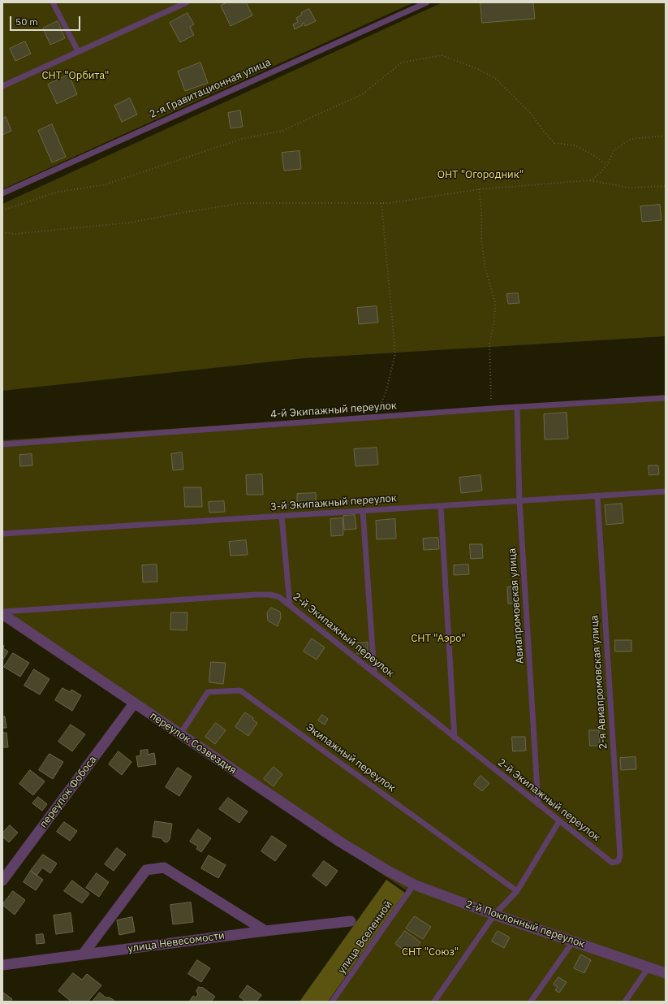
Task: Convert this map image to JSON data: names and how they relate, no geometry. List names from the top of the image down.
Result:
{
  "streets": {
    "street": [
      "переулок Созвездия",
      "переулок Фобоса",
      "2-й Поклонный переулок",
      "улица Невесомости"
    ],
    "lane": [
      "2-я Гравитационная улица",
      "4-й Экипажный переулок",
      "3-й Экипажный переулок",
      "Авиапромовская улица",
      "2-й Экипажный переулок",
      "2-я Авиапромовская улица",
      "Экипажный переулок",
      "улица Вселенной"
    ]
  },
  "crossings": [
    ["4-й Экипажный переулок", "Авиапромовская улица"],
    ["3-й Экипажный переулок", "Авиапромовская улица"],
    ["3-й Экипажный переулок", "2-я Авиапромовская улица"],
    ["Авиапромовская улица", "2-й Экипажный переулок"],
    ["2-й Экипажный переулок", "2-я Авиапромовская улица"],
    ["2-й Экипажный переулок", "переулок Созвездия"],
    ["переулок Созвездия", "Экипажный переулок"],
    ["переулок Созвездия", "переулок Фобоса"],
    ["переулок Созвездия", "2-й Поклонный переулок"],
    ["2-й Поклонный переулок", "улица Вселенной"]
  ],
  "parks": [
    "СНТ \"Орбита\"",
    "ОНТ \"Огородник\"",
    "СНТ \"Аэро\"",
    "СНТ \"Союз\""
  ],
  "scale_bar": "50 m"
}
